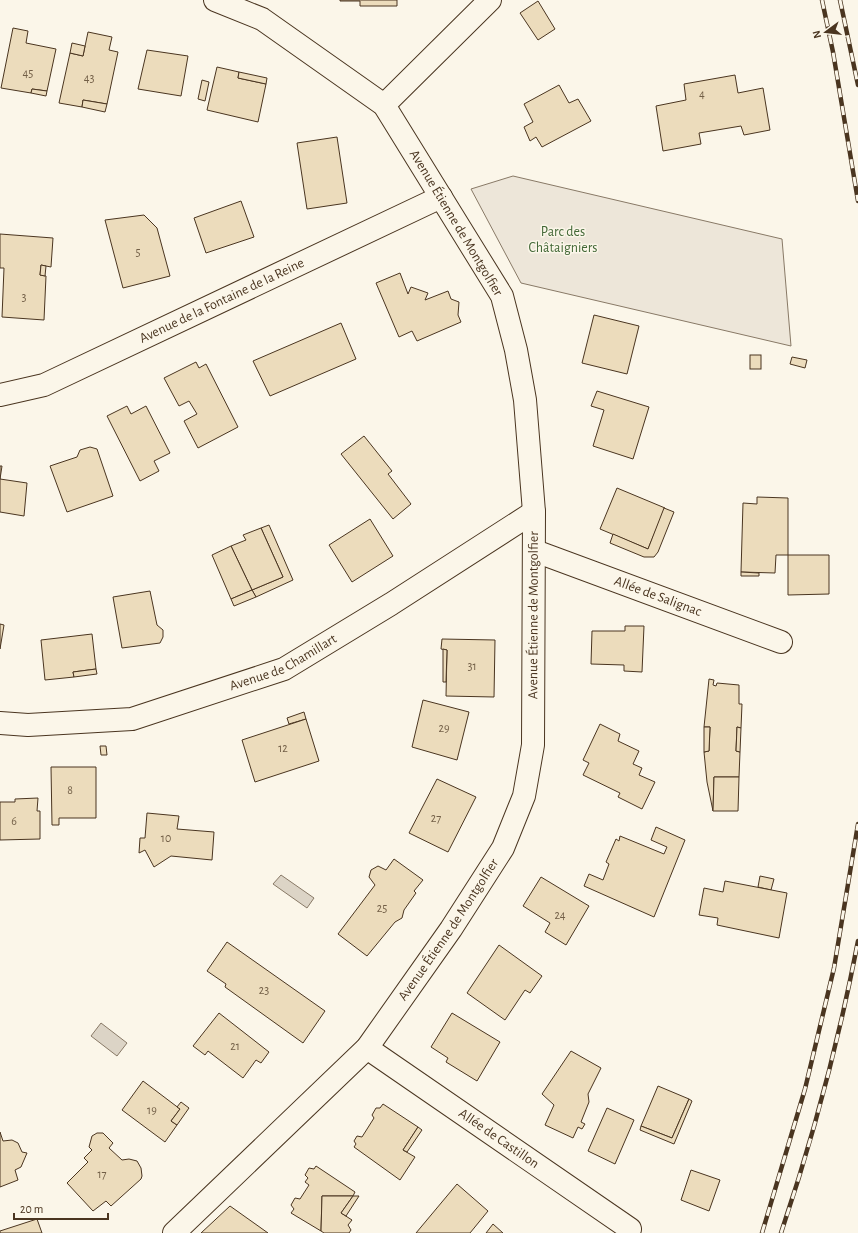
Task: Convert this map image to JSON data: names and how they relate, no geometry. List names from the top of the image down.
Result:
{
  "streets": {
    "street": [
      "Avenue Étienne de Montgolfier",
      "Avenue de la Fontaine de la Reine",
      "Allée de Salignac",
      "Avenue de Chamillart",
      "Allée de Castillon"
    ]
  },
  "crossings": [
    ["Avenue Étienne de Montgolfier", "Avenue de la Fontaine de la Reine"],
    ["Avenue Étienne de Montgolfier", "Allée de Salignac"],
    ["Avenue Étienne de Montgolfier", "Avenue de Chamillart"],
    ["Avenue Étienne de Montgolfier", "Allée de Castillon"]
  ],
  "parks": ["Parc des Châtaigniers"],
  "house_numbers": [
    "45",
    "43",
    "4",
    "5",
    "3",
    "31",
    "29",
    "12",
    "8",
    "27",
    "6",
    "10",
    "25",
    "24",
    "23",
    "21",
    "19",
    "17"
  ],
  "scale_bar": "20 m",
  "north": "left"
}
